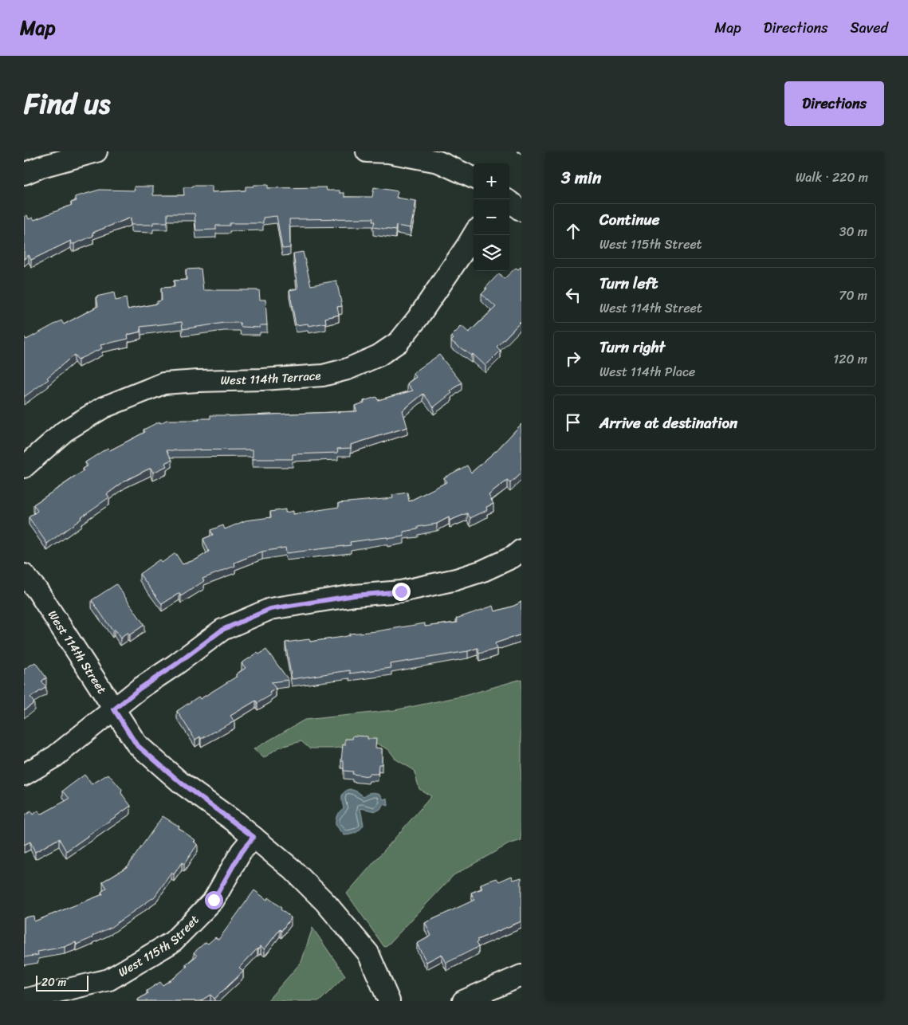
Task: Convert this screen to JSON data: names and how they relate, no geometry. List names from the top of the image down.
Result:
{
  "streets": {
    "street": ["West 114th Terrace", "West 114th Street", "West 115th Street"]
  },
  "crossings": [
    ["West 114th Street", "West 115th Street"]
  ],
  "scale_bar": "20 m",
  "page": {
    "header": "Map",
    "nav": ["Map", "Directions", "Saved"],
    "title": "Find us",
    "buttons": "Directions",
    "heading": ["3 min", "Walk · 220 m"],
    "map_buttons": ["+", "−"],
    "list": [
      ["Continue", "West 115th Street", "30 m"],
      ["Turn left", "West 114th Street", "70 m"],
      ["Turn right", "West 114th Place", "120 m"],
      "Arrive at destination"
    ],
    "scale": "20 m"
  }
}
